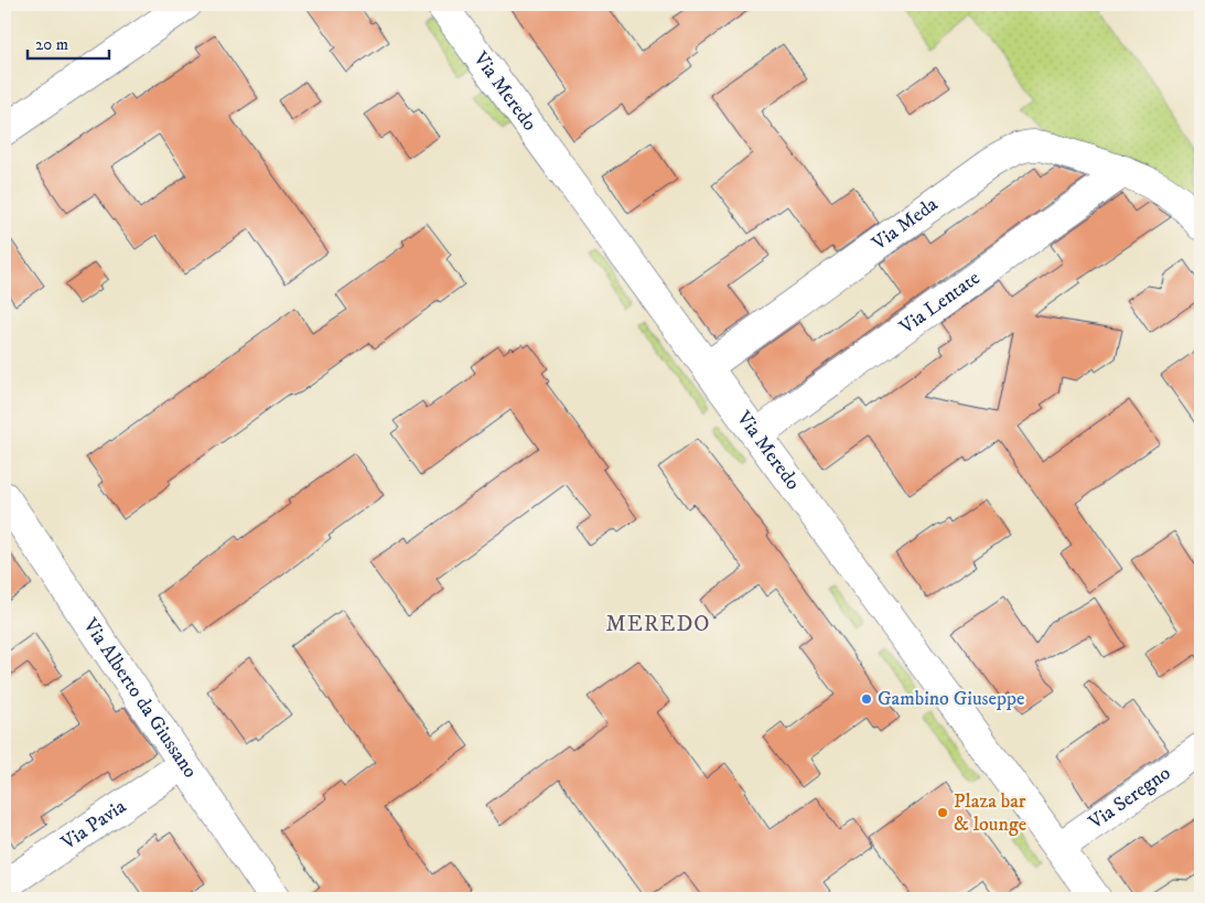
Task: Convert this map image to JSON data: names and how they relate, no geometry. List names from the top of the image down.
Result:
{
  "streets": {
    "street": [
      "Via Meredo",
      "Via Meda",
      "Via Lentate",
      "Via Alberto da Giussano",
      "Via Seregno",
      "Via Pavia"
    ]
  },
  "crossings": [
    ["Via Meredo", "Via Meda"],
    ["Via Meredo", "Via Lentate"],
    ["Via Meredo", "Via Seregno"],
    ["Via Meda", "Via Lentate"],
    ["Via Alberto da Giussano", "Via Pavia"]
  ],
  "districts": ["MEREDO"],
  "places": ["Gambino Giuseppe", "Plaza bar & lounge"],
  "scale_bar": "20 m"
}
